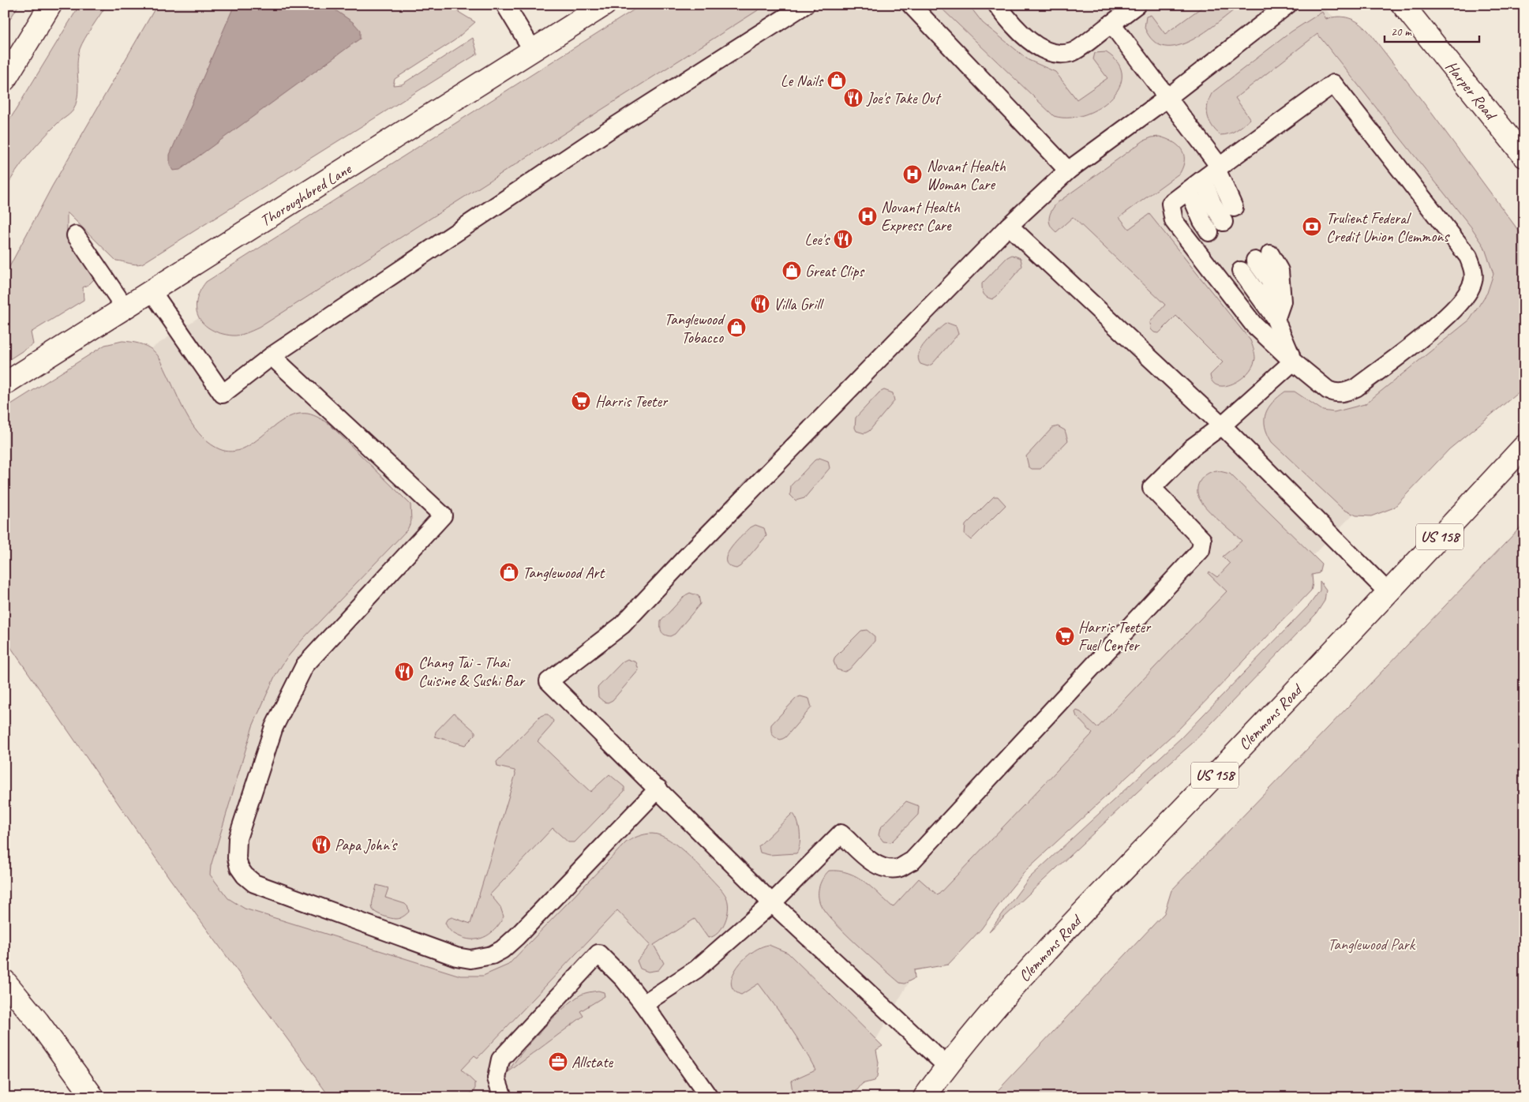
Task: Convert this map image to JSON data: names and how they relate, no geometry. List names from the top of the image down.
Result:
{
  "streets": {
    "main road": [
      "Harper Road",
      "Thoroughbred Lane",
      "US 158",
      "Clemmons Road"
    ]
  },
  "parks": ["Tanglewood Park"],
  "places": {
    "shop": [
      "Le Nails",
      "Great Clips",
      "Tanglewood Tobacco",
      "Tanglewood Art"
    ],
    "restaurant": [
      "Joe's Take Out",
      "Lee's",
      "Villa Grill",
      "Chang Tai - Thai Cuisine & Sushi Bar",
      "Papa John's"
    ],
    "hospital": ["Novant Health Woman Care", "Novant Health Express Care"],
    "bank": ["Trulient Federal Credit Union Clemmons"],
    "supermarket": ["Harris Teeter", "Harris Teeter Fuel Center"],
    "office": ["Allstate"]
  },
  "scale_bar": "20 m"
}
